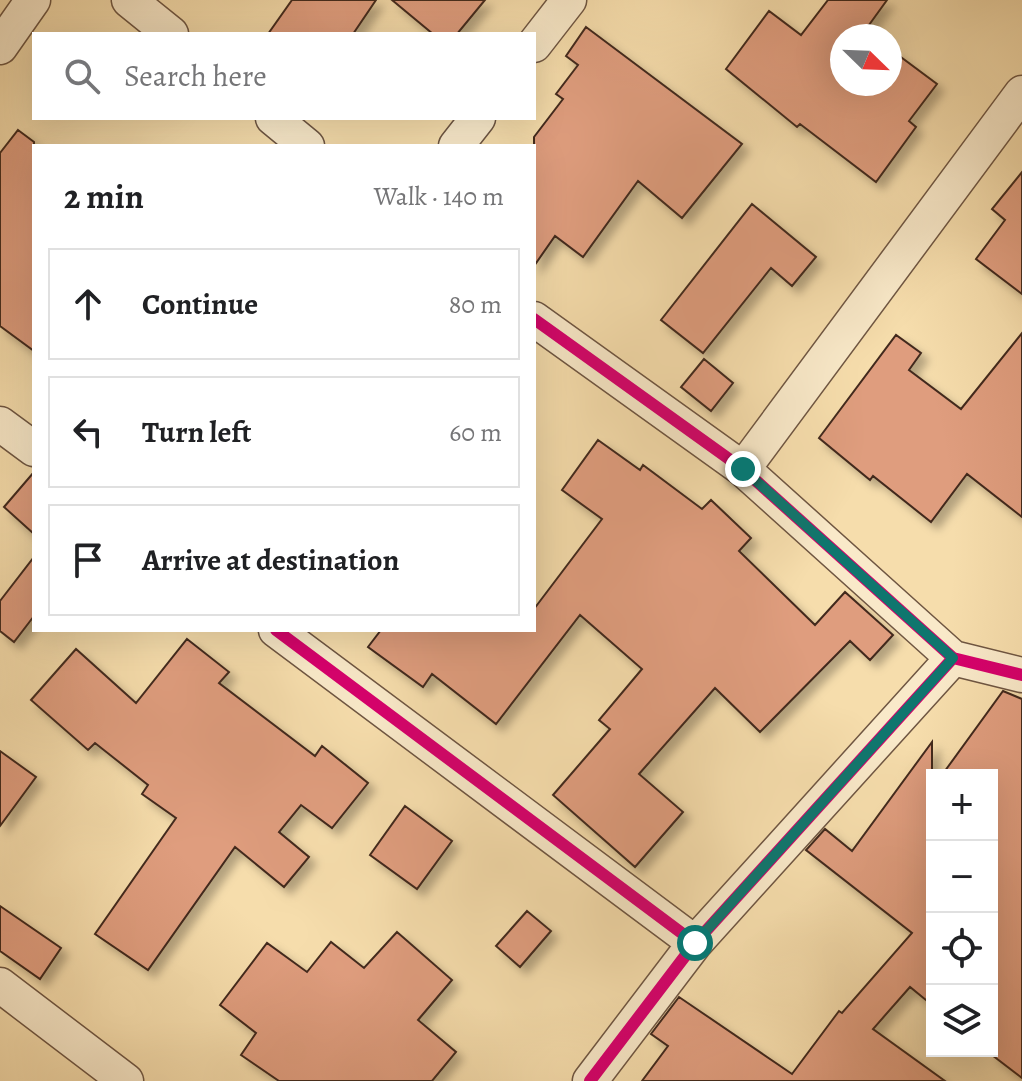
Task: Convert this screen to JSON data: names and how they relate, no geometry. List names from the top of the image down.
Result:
{
  "north": "bottom right",
  "page": {
    "search": "Search here",
    "heading": ["2 min", "Walk · 140 m"],
    "list": [
      ["Continue", "80 m"],
      ["Turn left", "60 m"],
      "Arrive at destination"
    ],
    "map_buttons": ["+", "−"]
  }
}
